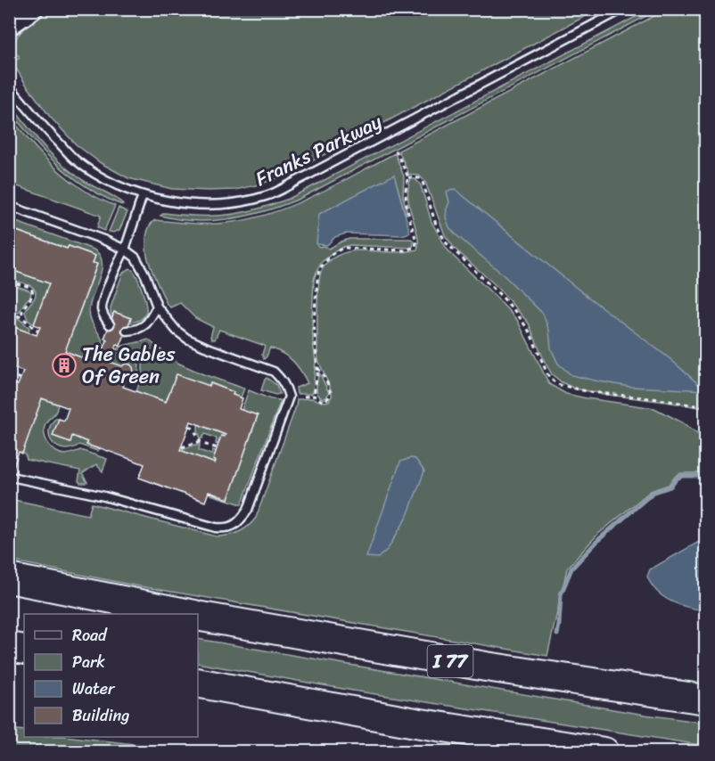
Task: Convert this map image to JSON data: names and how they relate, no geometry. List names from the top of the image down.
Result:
{
  "streets": {
    "highway": ["I 77"],
    "lane": ["Franks Parkway"]
  },
  "places": {
    "building": ["The Gables Of Green"]
  },
  "legend": [
    "Road",
    "Park",
    "Water",
    "Building"
  ]
}
